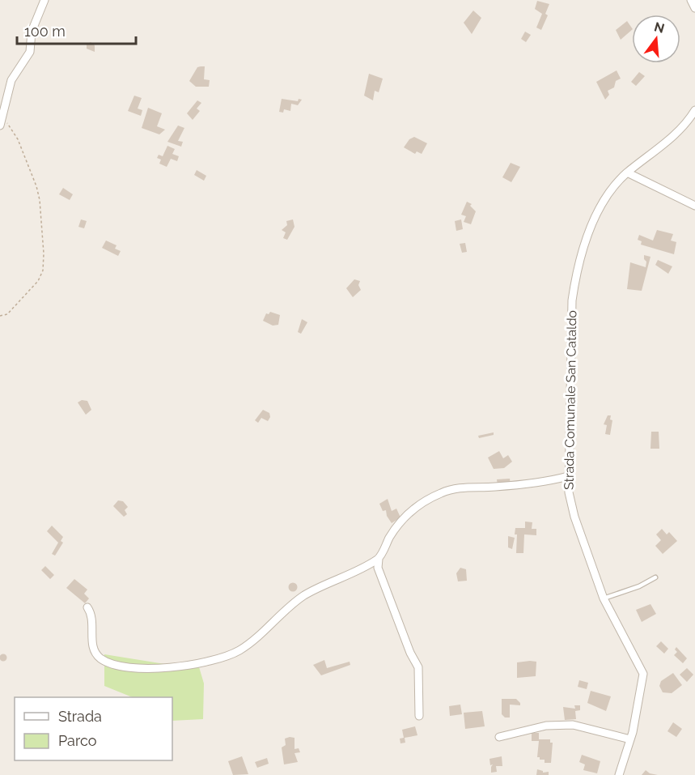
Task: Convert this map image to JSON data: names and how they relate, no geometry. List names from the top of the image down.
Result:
{
  "streets": {
    "street": ["Strada Comunale San Cataldo"]
  },
  "legend": ["Strada", "Parco"],
  "scale_bar": "100 m",
  "north": "top"
}
